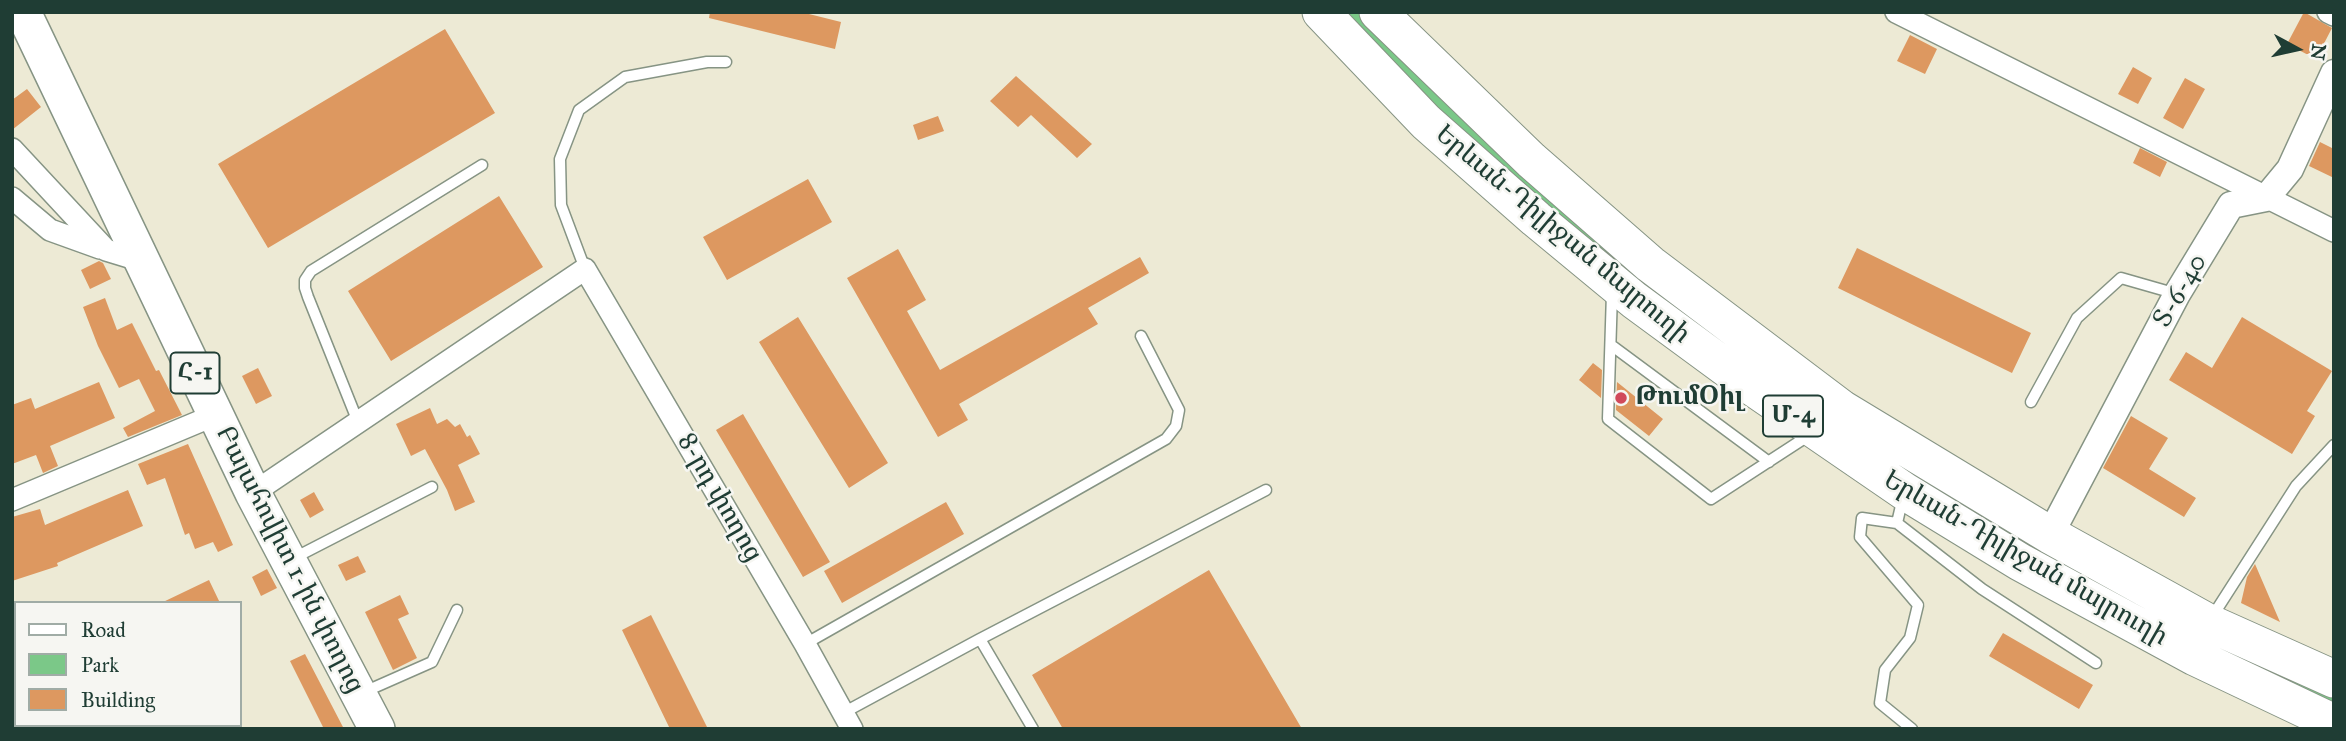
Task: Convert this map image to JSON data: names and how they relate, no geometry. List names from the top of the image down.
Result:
{
  "streets": {
    "highway": ["Երևան-Դիլիջան մայրուղի", "Մ-4"],
    "main road": ["Հ-1", "Բալահովիտ 1-ին փողոց"],
    "street": ["Տ-6-40", "8-րդ փողոց"]
  },
  "crossings": [
    ["Երևան-Դիլիջան մայրուղի", "Տ-6-40"]
  ],
  "places": ["ԹումՕիլ"],
  "legend": ["Road", "Park", "Building"],
  "north": "right"
}
